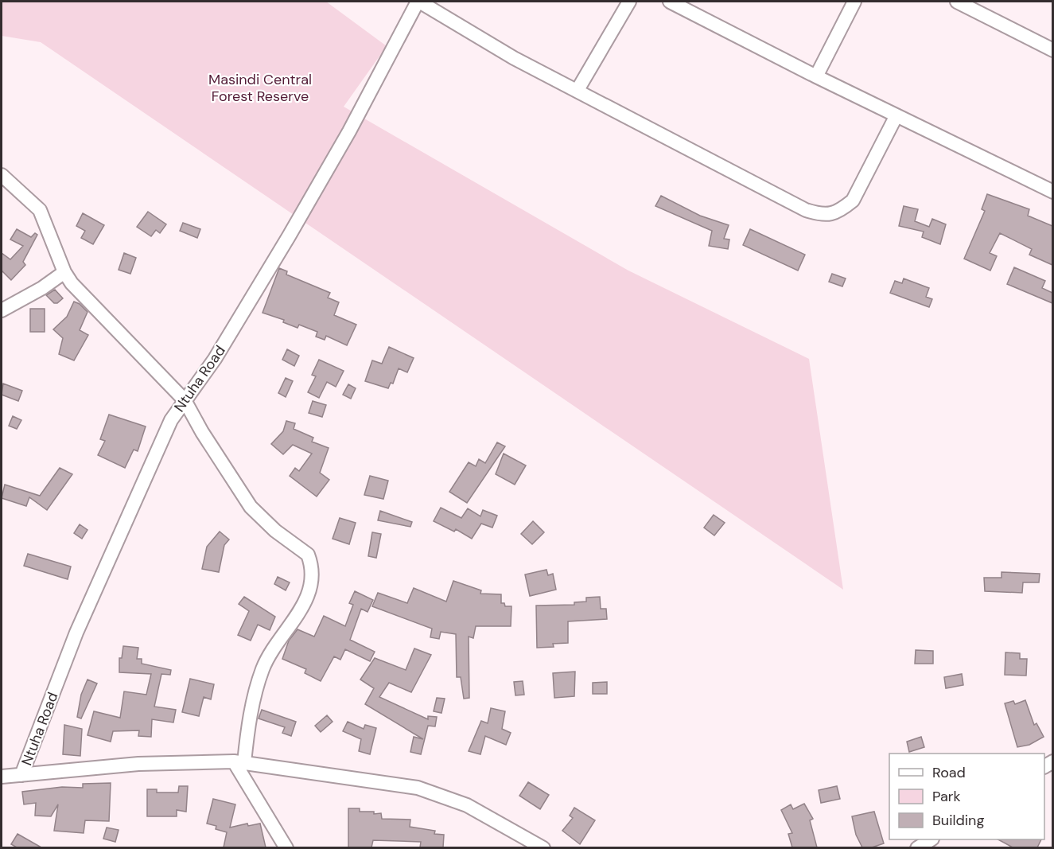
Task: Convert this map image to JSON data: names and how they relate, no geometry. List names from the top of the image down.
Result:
{
  "streets": {
    "street": ["Ntuha Road"]
  },
  "parks": ["Masindi Central Forest Reserve"],
  "legend": ["Road", "Park", "Building"]
}
